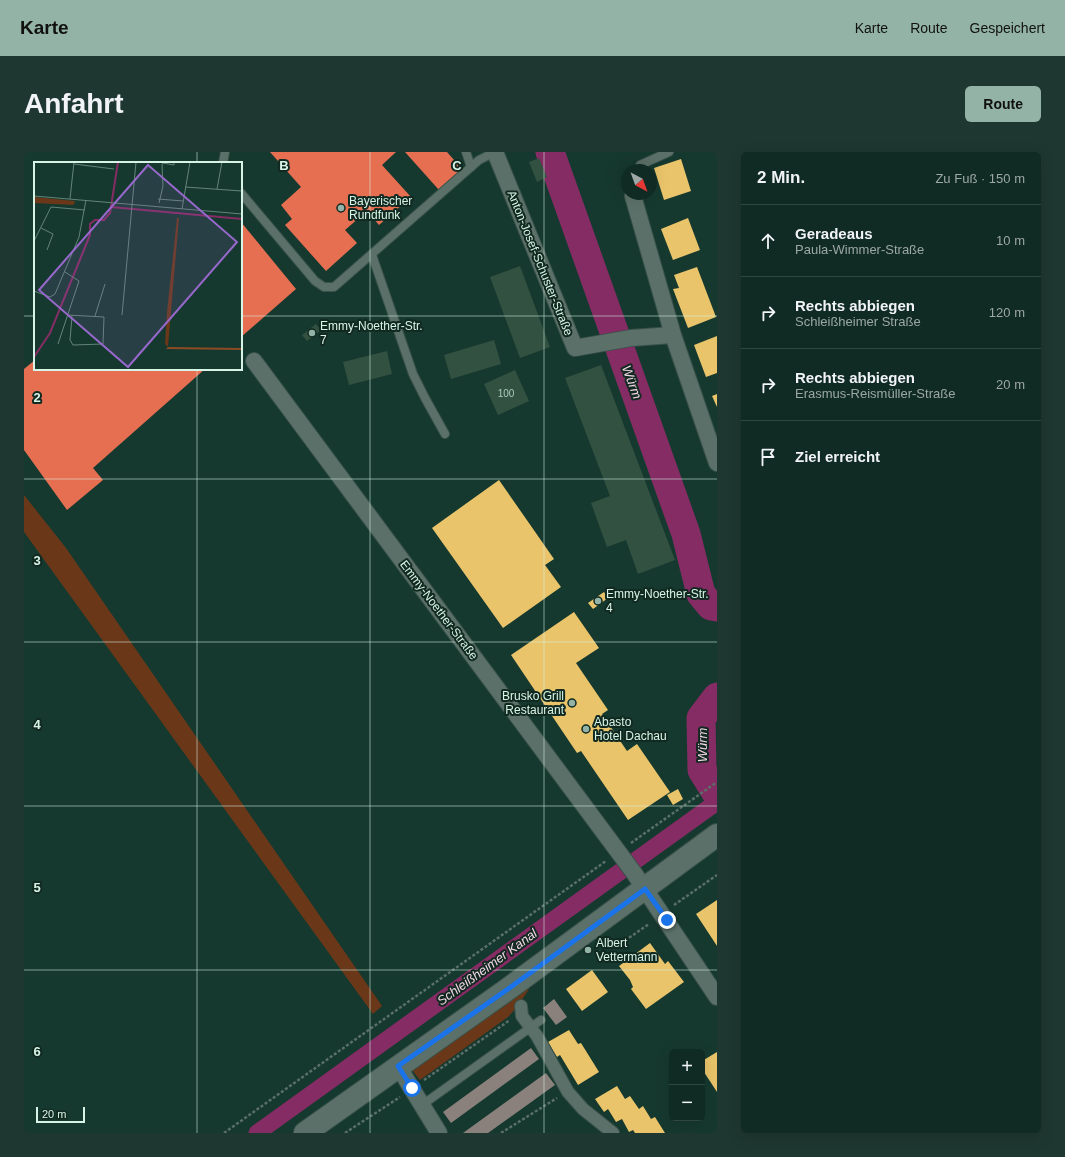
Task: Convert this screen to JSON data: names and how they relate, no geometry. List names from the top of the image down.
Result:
{
  "streets": {
    "street": ["Anton-Josef-Schuster-Straße", "Emmy-Noether-Straße"]
  },
  "water": ["Würm", "Schleißheimer Kanal"],
  "places": [
    "Bayerischer Rundfunk",
    "Emmy-Noether-Str. 7",
    "Emmy-Noether-Str. 4",
    "Brusko Grill Restaurant",
    "Abasto Hotel Dachau",
    "Albert Vettermann"
  ],
  "house_numbers": ["100"],
  "scale_bar": "20 m",
  "north": "bottom right",
  "page": {
    "header": "Karte",
    "nav": ["Karte", "Route", "Gespeichert"],
    "buttons": "Route",
    "title": "Anfahrt",
    "heading": ["2 Min.", "Zu Fuß · 150 m"],
    "list": [
      ["Geradeaus", "Paula-Wimmer-Straße", "10 m"],
      ["Rechts abbiegen", "Schleißheimer Straße", "120 m"],
      ["Rechts abbiegen", "Erasmus-Reismüller-Straße", "20 m"],
      "Ziel erreicht"
    ],
    "map_buttons": ["+", "−"],
    "scale": "20 m"
  },
  "grid": {
    "columns": ["B", "C"],
    "rows": [
      "2",
      "3",
      "4",
      "5",
      "6"
    ]
  }
}
